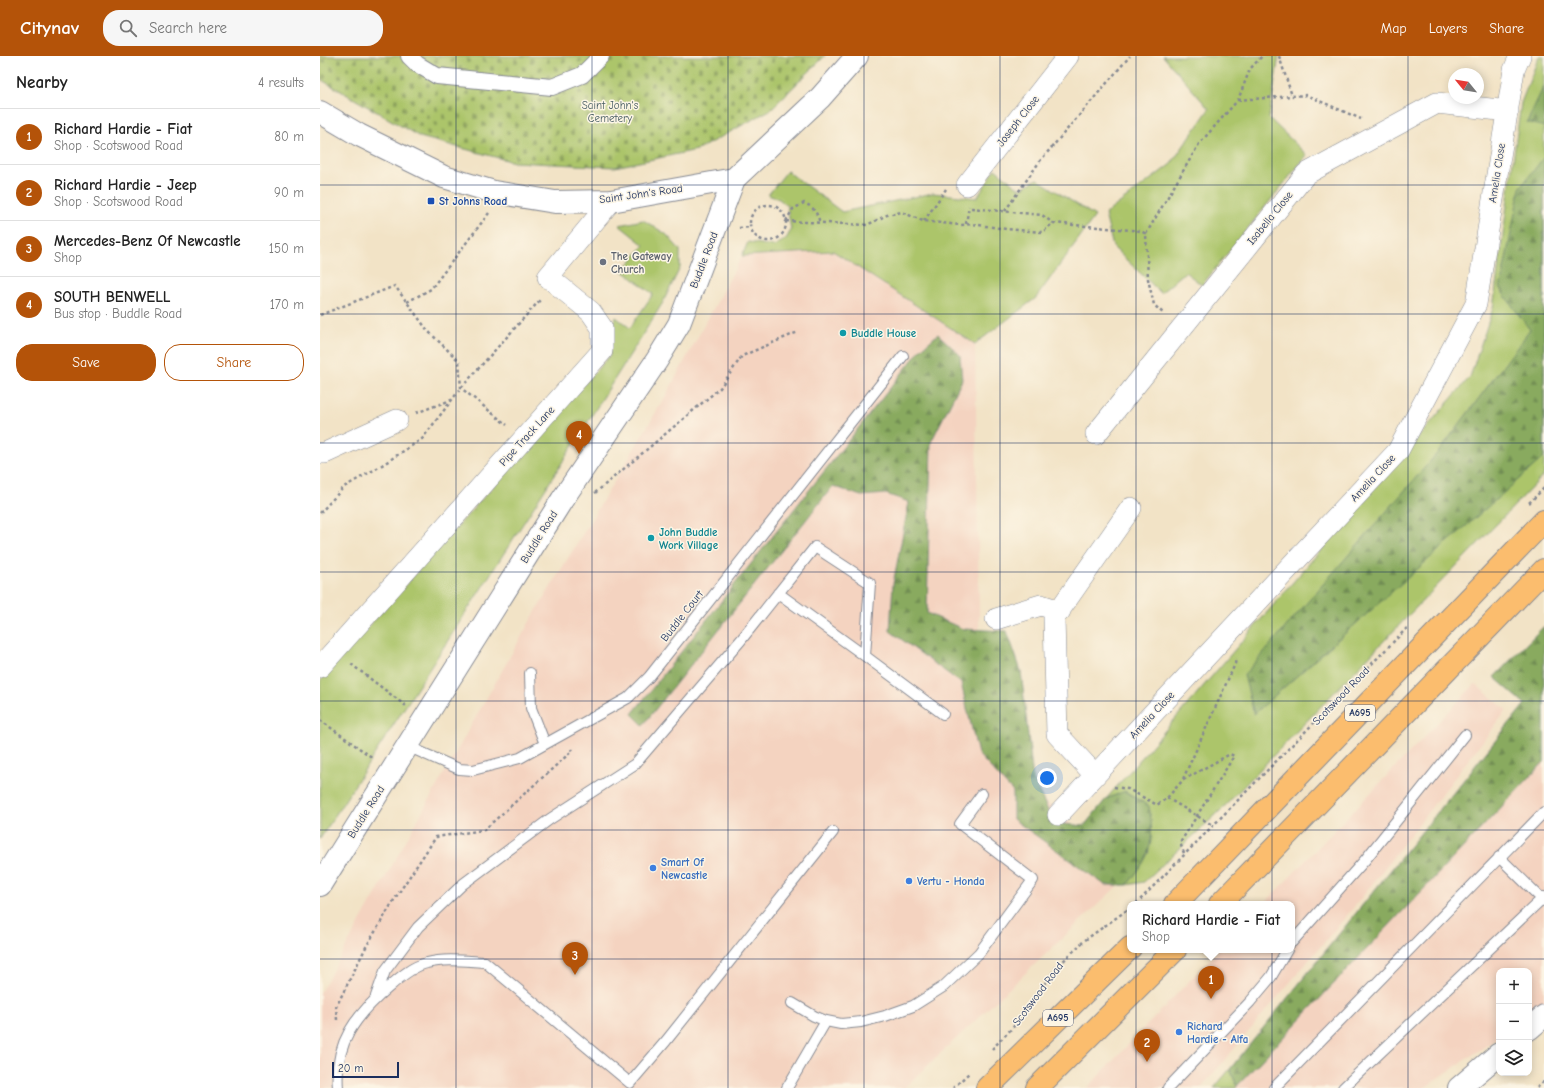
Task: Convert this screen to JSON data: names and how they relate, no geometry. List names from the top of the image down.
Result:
{
  "streets": {
    "main road": ["A695"],
    "street": [
      "Joseph Close",
      "Amelia Close",
      "Saint John's Road",
      "Isabella Close",
      "Buddle Road",
      "Pipe Track Lane"
    ],
    "lane": ["Buddle Court"],
    "path": ["Scotswood Road"]
  },
  "crossings": [
    ["Amelia Close", "Isabella Close"],
    ["Saint John's Road", "Buddle Road"],
    ["Buddle Road", "Buddle Court"]
  ],
  "parks": ["Saint John's Cemetery"],
  "places": {
    "transit": ["St Johns Road"],
    "other": [
      "The Gateway Church",
      "Buddle House",
      "John Buddle Work Village",
      "Smart Of Newcastle",
      "Vertu - Honda",
      "Richard Hardie - Alfa"
    ]
  },
  "scale_bar": "20 m",
  "north": "top left",
  "page": {
    "header": "Citynav",
    "search": "Search here",
    "nav": ["Map", "Layers", "Share"],
    "heading": ["Nearby", "4 results"],
    "list": [
      {
        "mark": "1",
        "name": "Richard Hardie - Fiat",
        "note": "Shop · Scotswood Road",
        "value": "80 m"
      },
      {
        "mark": "2",
        "name": "Richard Hardie - Jeep",
        "note": "Shop · Scotswood Road",
        "value": "90 m"
      },
      {
        "mark": "3",
        "name": "Mercedes-Benz Of Newcastle",
        "note": "Shop",
        "value": "150 m"
      },
      {
        "mark": "4",
        "name": "SOUTH BENWELL",
        "note": "Bus stop · Buddle Road",
        "value": "170 m"
      }
    ],
    "buttons": ["Save", "Share"],
    "pins": [
      "4",
      "3",
      "1",
      "2"
    ],
    "popup": ["Richard Hardie - Fiat", "Shop"],
    "map_buttons": ["+", "−"],
    "scale": "20 m"
  }
}
